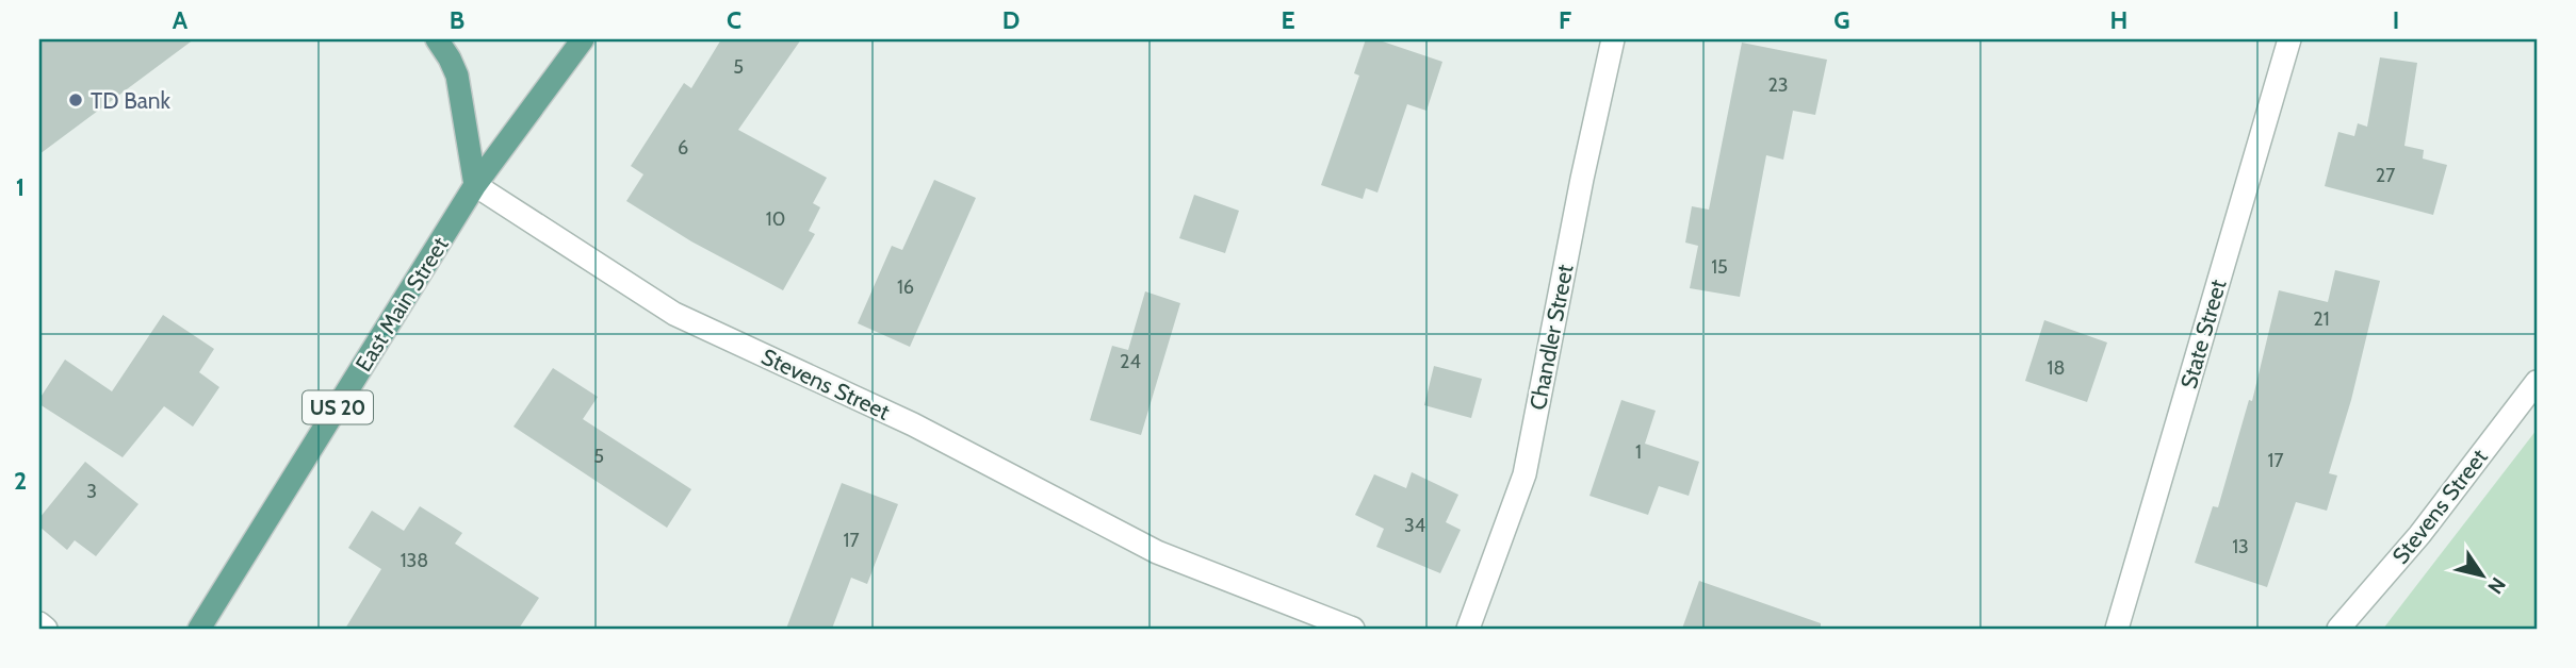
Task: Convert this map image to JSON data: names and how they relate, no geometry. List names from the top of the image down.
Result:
{
  "streets": {
    "main road": ["East Main Street", "US 20"],
    "street": ["State Street", "Chandler Street", "Stevens Street"]
  },
  "crossings": [
    ["East Main Street", "Stevens Street"]
  ],
  "places": ["TD Bank"],
  "house_numbers": [
    "5",
    "23",
    "6",
    "27",
    "10",
    "15",
    "16",
    "21",
    "24",
    "18",
    "1",
    "5",
    "17",
    "3",
    "34",
    "17",
    "13",
    "138"
  ],
  "north": "bottom right",
  "grid": {
    "columns": [
      "A",
      "B",
      "C",
      "D",
      "E",
      "F",
      "G",
      "H",
      "I"
    ],
    "rows": ["1", "2"]
  }
}
